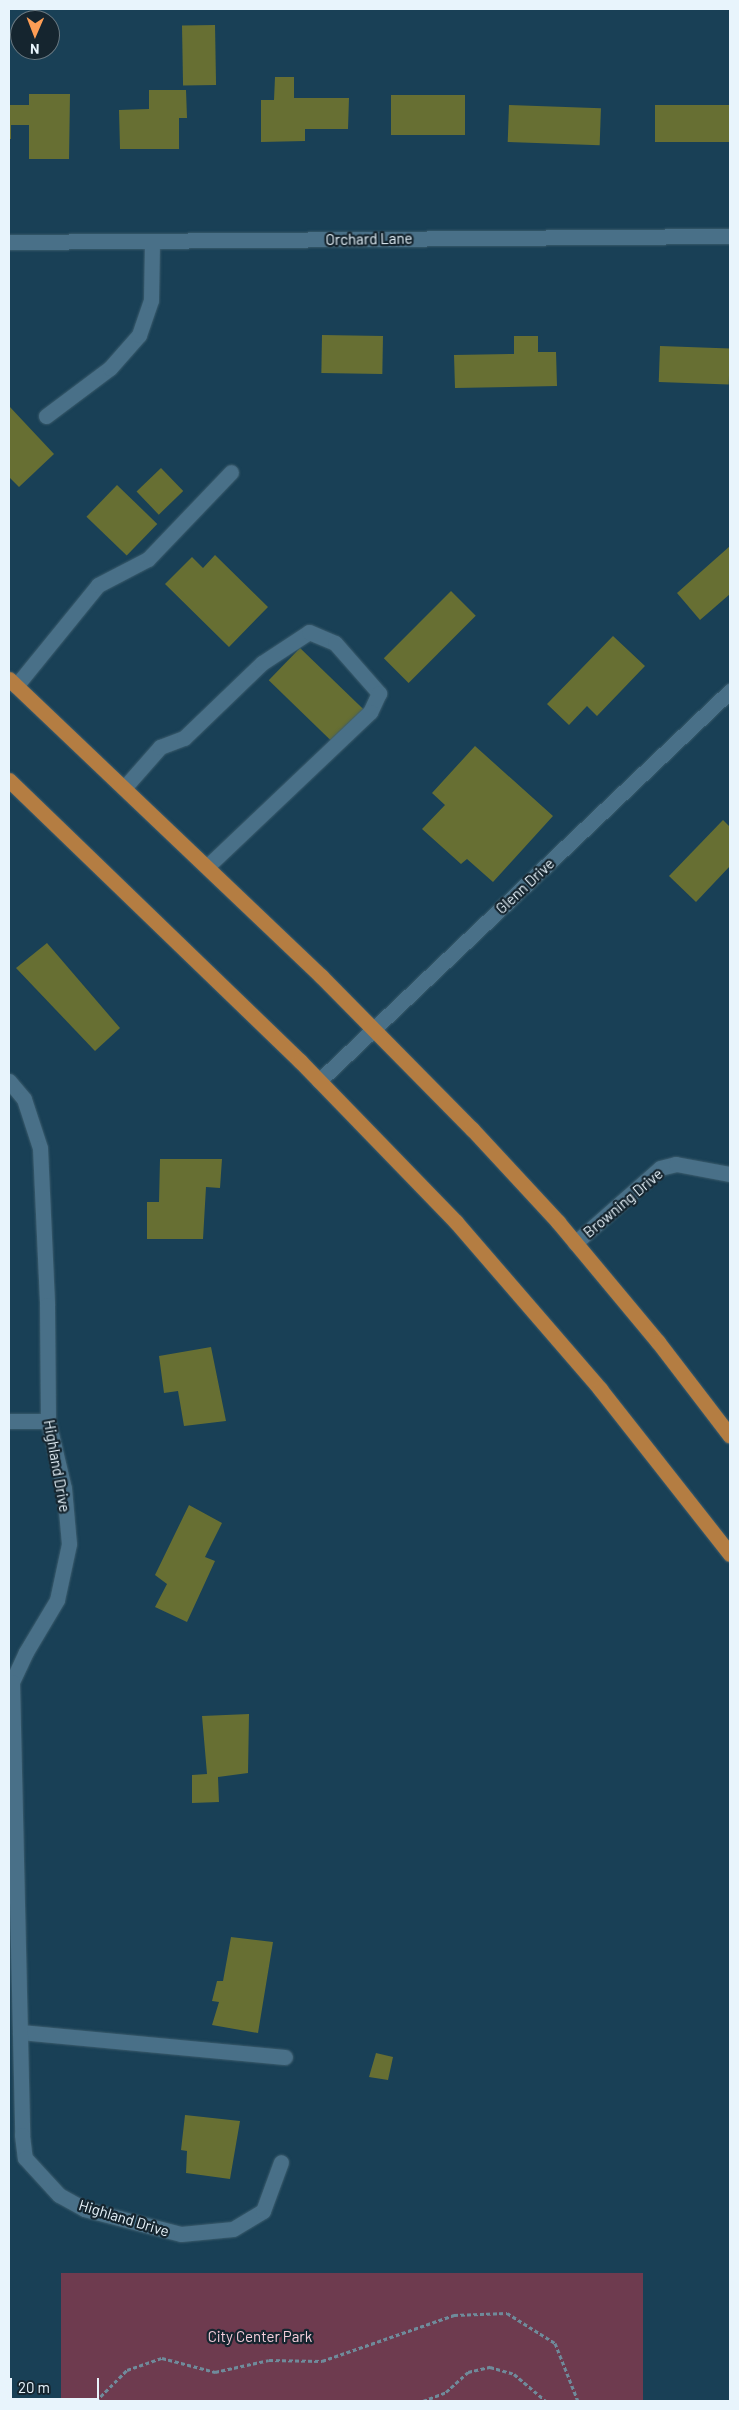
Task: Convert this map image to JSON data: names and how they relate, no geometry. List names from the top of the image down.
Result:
{
  "streets": {
    "street": [
      "Orchard Lane",
      "Glenn Drive",
      "Browning Drive",
      "Highland Drive"
    ]
  },
  "parks": ["City Center Park"],
  "scale_bar": "20 m",
  "north": "bottom"
}
